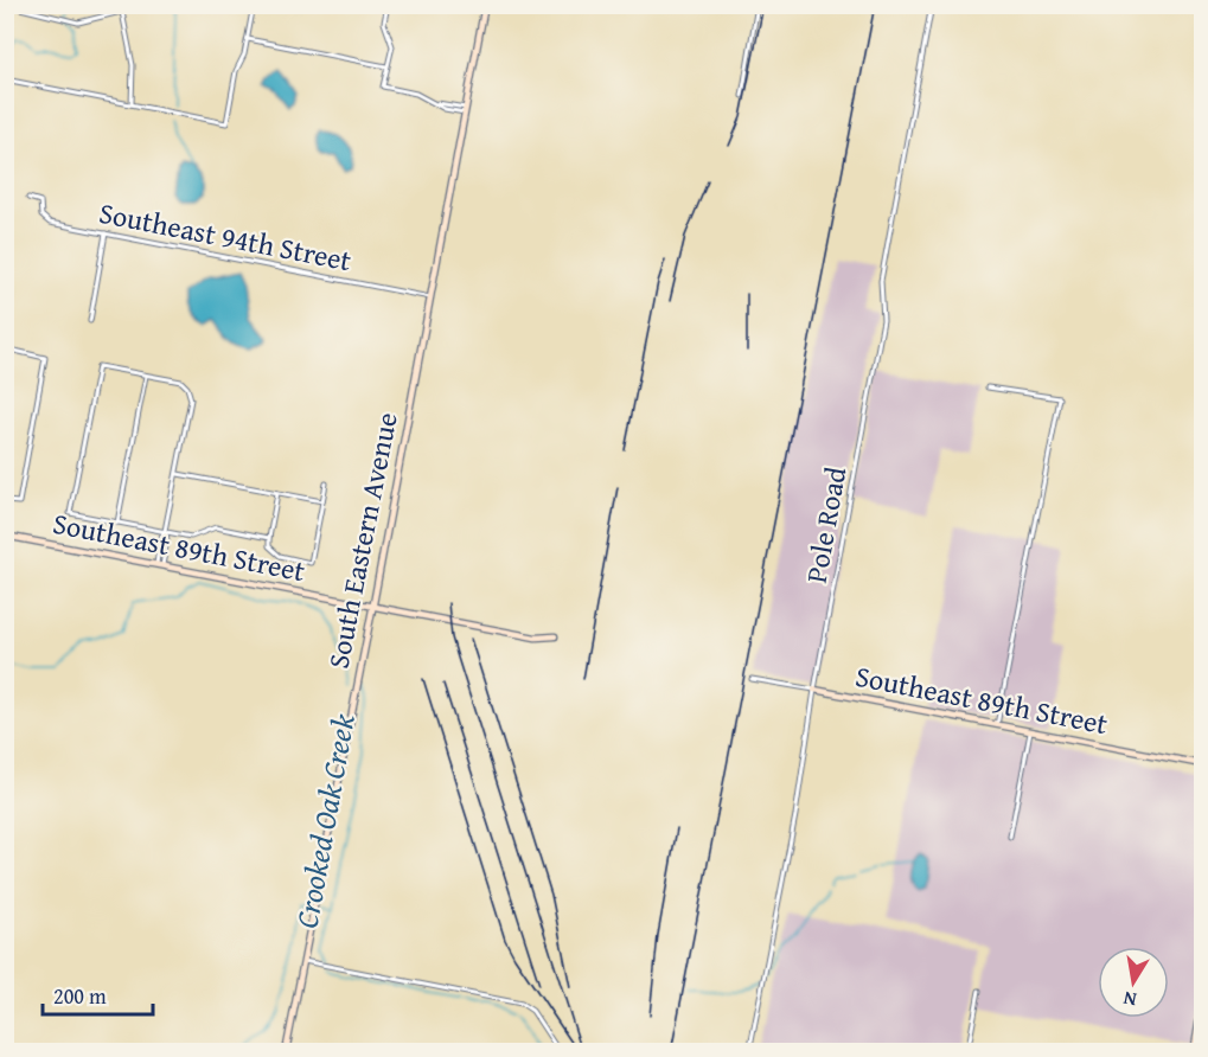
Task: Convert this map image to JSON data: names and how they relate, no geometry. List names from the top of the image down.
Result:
{
  "streets": {
    "main road": ["South Eastern Avenue", "Southeast 89th Street"],
    "street": ["Southeast 94th Street", "Pole Road"]
  },
  "crossings": [
    ["Southeast 94th Street", "South Eastern Avenue"],
    ["Pole Road", "Southeast 89th Street"],
    ["South Eastern Avenue", "Southeast 89th Street"]
  ],
  "water": ["Crooked Oak Creek"],
  "scale_bar": "200 m",
  "north": "bottom"
}
